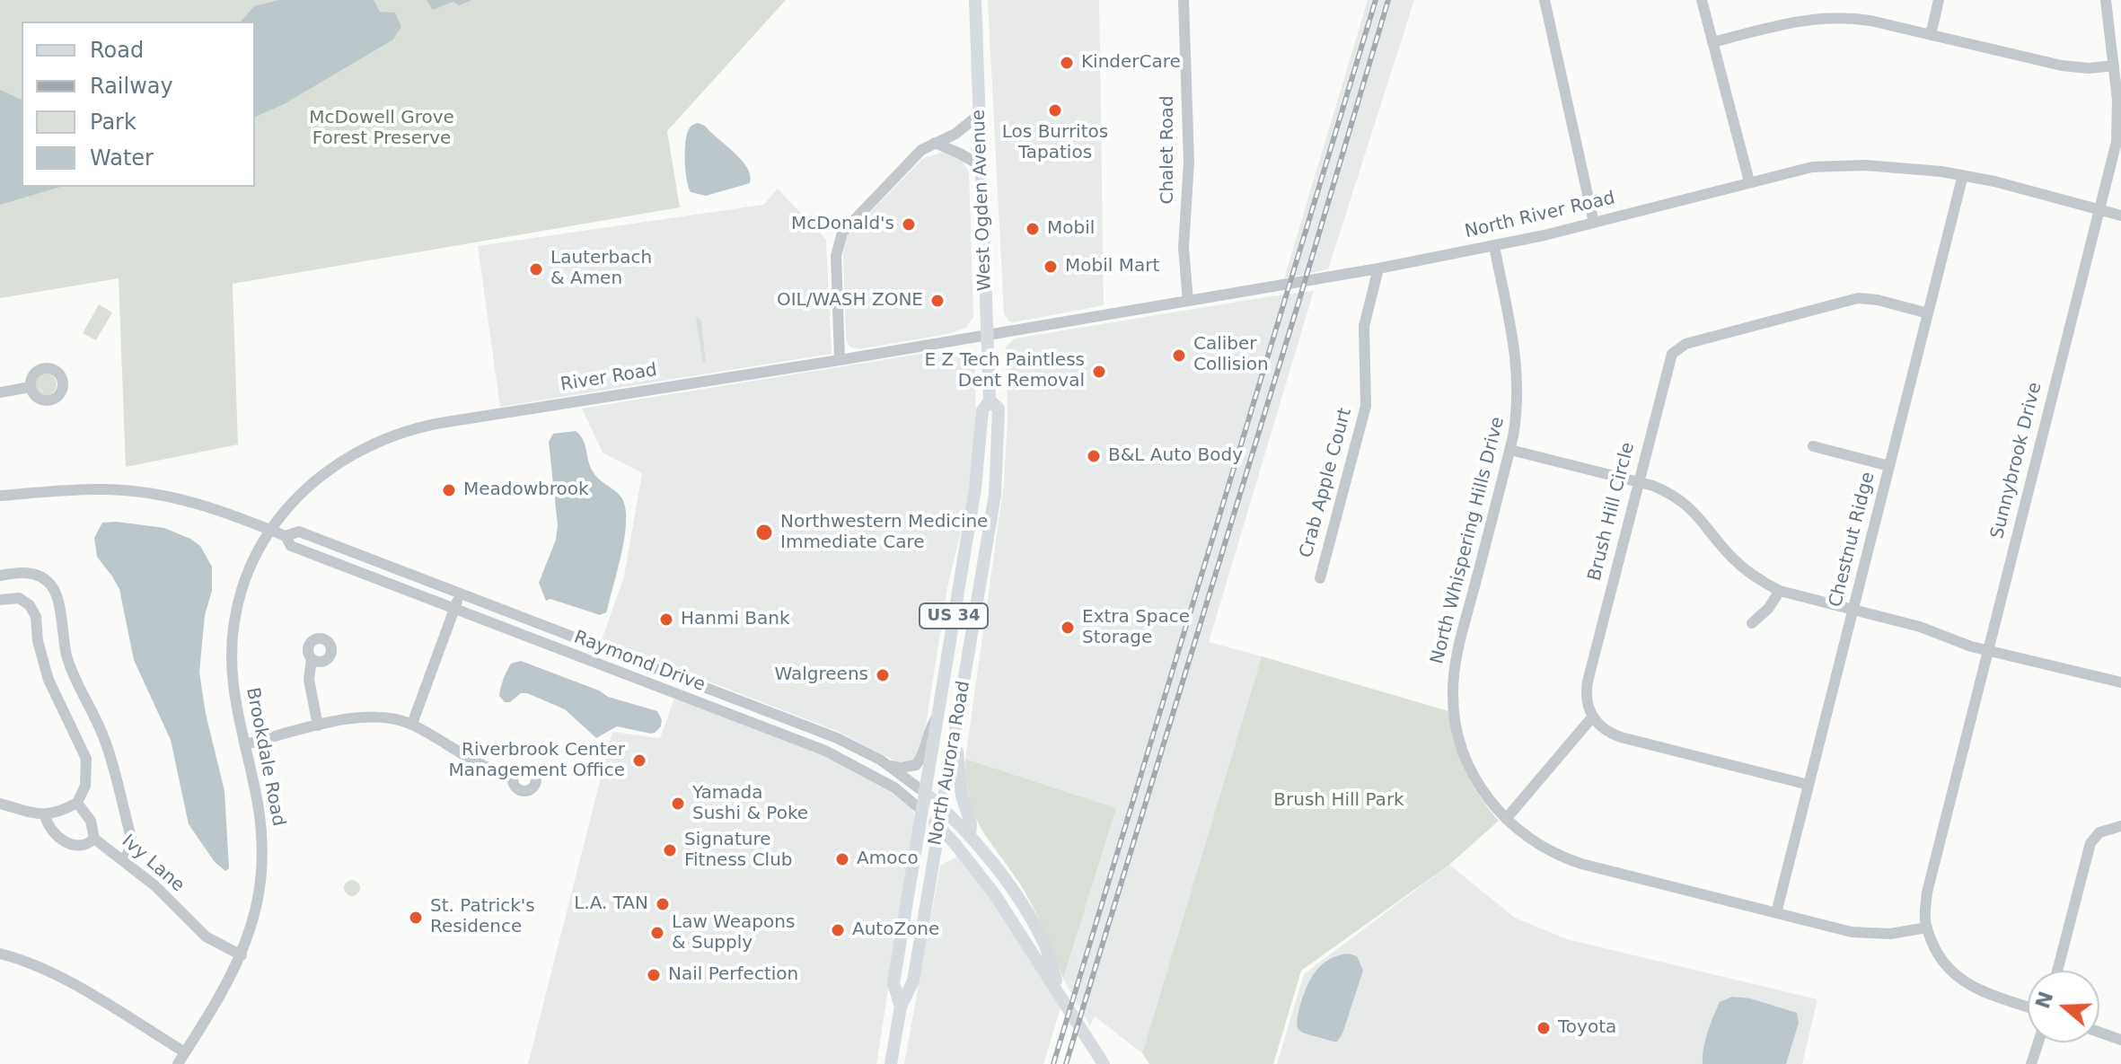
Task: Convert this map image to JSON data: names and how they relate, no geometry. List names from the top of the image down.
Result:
{
  "streets": {
    "main road": [
      "West Ogden Avenue",
      "US 34",
      "Raymond Drive",
      "North Aurora Road"
    ],
    "street": [
      "Chalet Road",
      "North River Road",
      "River Road",
      "Sunnybrook Drive",
      "Crab Apple Court",
      "Brush Hill Circle",
      "Chestnut Ridge",
      "North Whispering Hills Drive",
      "Brookdale Road",
      "Ivy Lane"
    ]
  },
  "crossings": [
    ["Chalet Road", "North River Road"],
    ["West Ogden Avenue", "North River Road"],
    ["West Ogden Avenue", "River Road"],
    ["West Ogden Avenue", "Raymond Drive"],
    ["West Ogden Avenue", "North Aurora Road"],
    ["North River Road", "River Road"],
    ["North River Road", "Sunnybrook Drive"],
    ["North River Road", "Crab Apple Court"],
    ["North River Road", "Chestnut Ridge"],
    ["North River Road", "North Whispering Hills Drive"],
    ["River Road", "Raymond Drive"],
    ["River Road", "Brookdale Road"],
    ["Sunnybrook Drive", "North Whispering Hills Drive"],
    ["Brush Hill Circle", "Chestnut Ridge"],
    ["Chestnut Ridge", "North Whispering Hills Drive"],
    ["Raymond Drive", "Brookdale Road"],
    ["Raymond Drive", "North Aurora Road"],
    ["Brookdale Road", "Ivy Lane"]
  ],
  "parks": ["McDowell Grove Forest Preserve", "Brush Hill Park"],
  "places": [
    "KinderCare",
    "Los Burritos Tapatios",
    "McDonald's",
    "Mobil",
    "Mobil Mart",
    "Lauterbach & Amen",
    "OIL/WASH ZONE",
    "Caliber Collision",
    "E Z Tech Paintless Dent Removal",
    "B&L Auto Body",
    "Meadowbrook",
    "Northwestern Medicine Immediate Care",
    "Hanmi Bank",
    "Extra Space Storage",
    "Walgreens",
    "Riverbrook Center Management Office",
    "Yamada Sushi & Poke",
    "Signature Fitness Club",
    "Amoco",
    "L.A. TAN",
    "St. Patrick's Residence",
    "AutoZone",
    "Law Weapons & Supply",
    "Nail Perfection",
    "Toyota"
  ],
  "legend": [
    "Road",
    "Railway",
    "Park",
    "Water"
  ],
  "north": "left"
}
